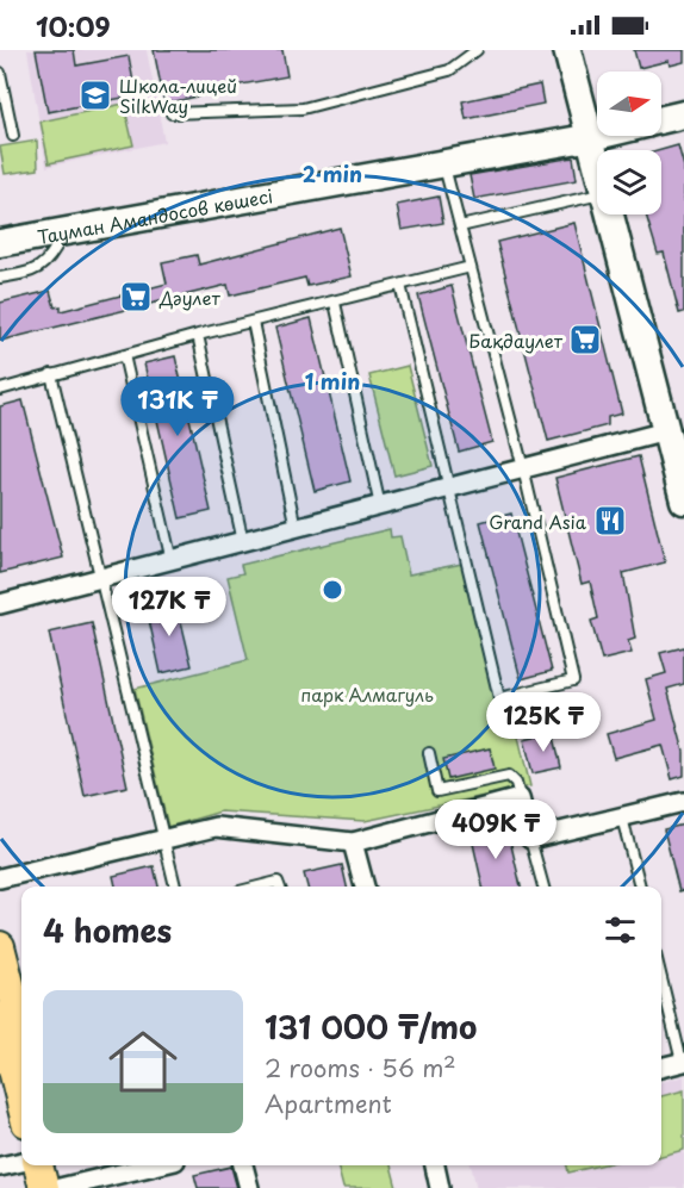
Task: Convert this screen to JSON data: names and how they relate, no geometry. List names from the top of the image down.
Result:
{
  "streets": {
    "main road": ["Тауман Амандосов көшесі"]
  },
  "parks": ["парк Алмагуль"],
  "places": {
    "school or university": ["Школа-лицей SilkWay"],
    "supermarket": ["Дәулет", "Бақдаулет"],
    "restaurant": ["Grand Asia"]
  },
  "north": "right",
  "page": {
    "status": "10:09",
    "price": [
      "131K ₸",
      "127K ₸",
      "125K ₸",
      "409K ₸"
    ],
    "heading": "4 homes",
    "list": [
      {
        "name": "131 000 ₸/mo",
        "note": "2 rooms · 56 m² · Apartment"
      }
    ]
  },
  "rings": ["2 min", "1 min"]
}
